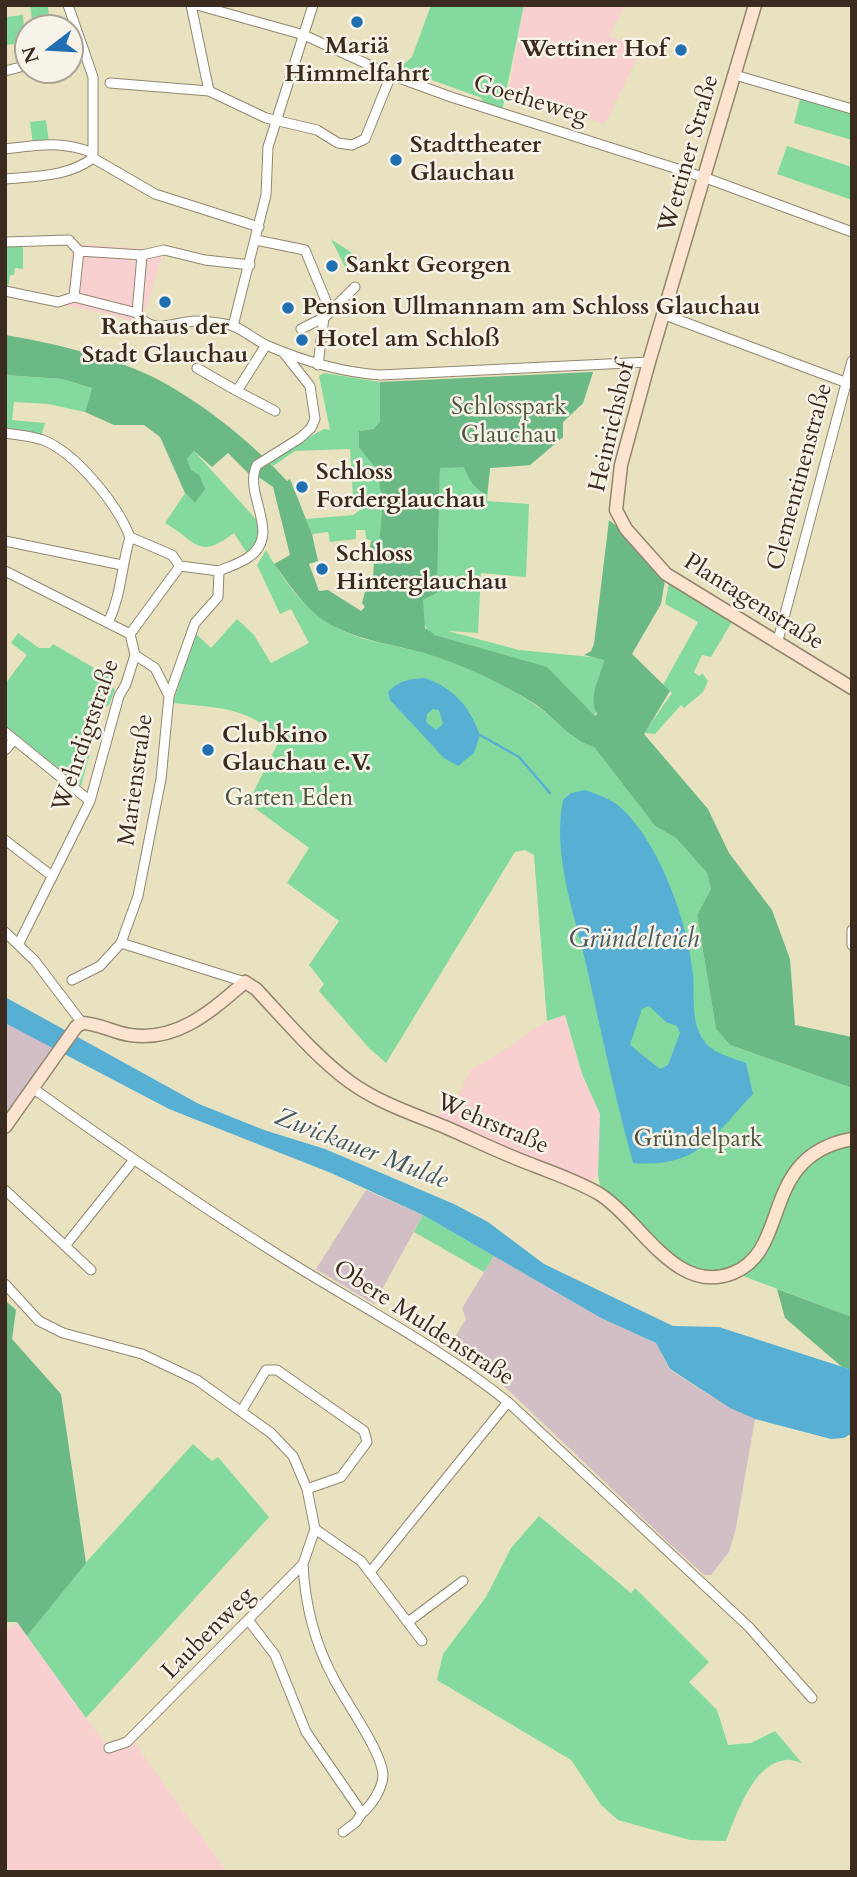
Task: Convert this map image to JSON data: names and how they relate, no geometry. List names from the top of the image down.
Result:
{
  "streets": {
    "street": [
      "Goetheweg",
      "Wettiner Straße",
      "Heinrichshof",
      "Clementinenstraße",
      "Plantagenstraße",
      "Wehrdigtstraße",
      "Marienstraße",
      "Wehrstraße",
      "Obere Muldenstraße",
      "Laubenweg"
    ]
  },
  "crossings": [
    ["Goetheweg", "Wettiner Straße"],
    ["Wettiner Straße", "Heinrichshof"],
    ["Heinrichshof", "Plantagenstraße"],
    ["Clementinenstraße", "Plantagenstraße"],
    ["Marienstraße", "Wehrstraße"]
  ],
  "water": ["Gründelteich", "Zwickauer Mulde"],
  "parks": ["Schlosspark Glauchau", "Garten Eden", "Gründelpark"],
  "places": [
    "Mariä Himmelfahrt",
    "Wettiner Hof",
    "Stadttheater Glauchau",
    "Sankt Georgen",
    "Rathaus der Stadt Glauchau",
    "Pension Ullmannam am Schloss Glauchau",
    "Hotel am Schloß",
    "Schloss Forderglauchau",
    "Schloss Hinterglauchau",
    "Clubkino Glauchau e.V."
  ],
  "north": "left"
}
